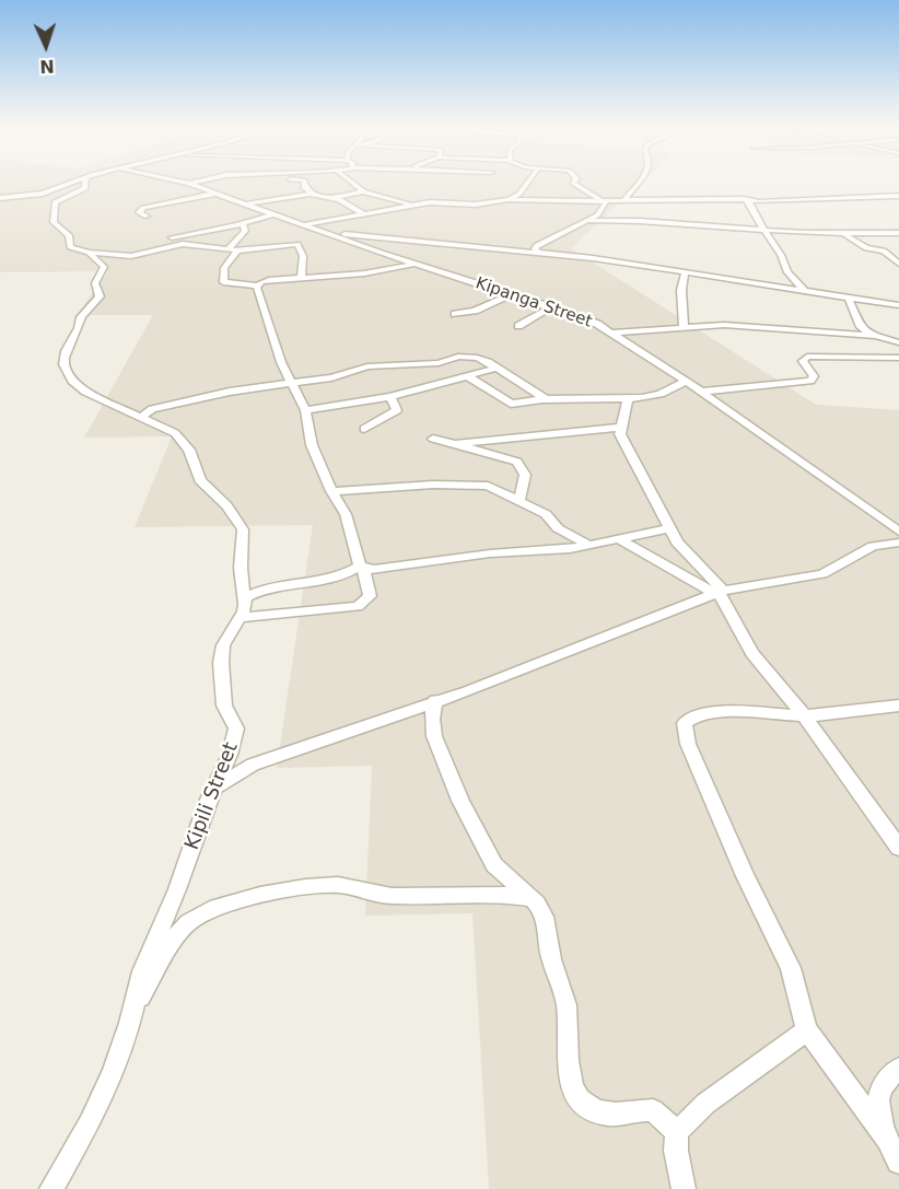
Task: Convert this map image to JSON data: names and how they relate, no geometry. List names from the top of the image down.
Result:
{
  "streets": {
    "street": ["Kipanga Street", "Kipili Street"]
  },
  "north": "bottom"
}
